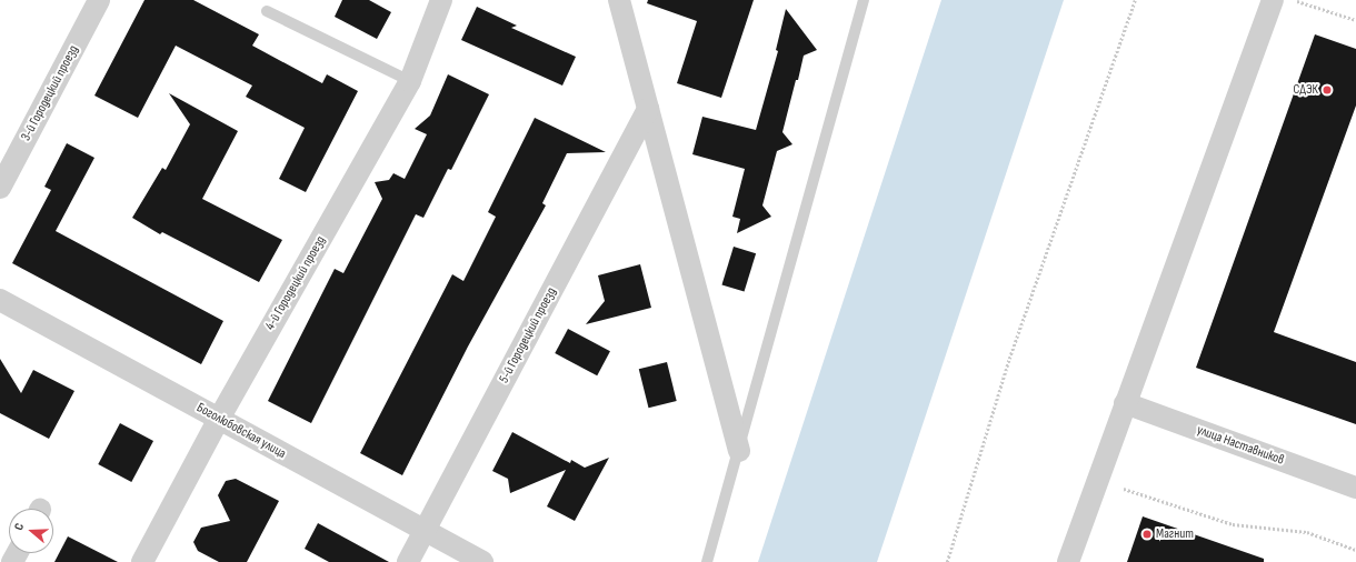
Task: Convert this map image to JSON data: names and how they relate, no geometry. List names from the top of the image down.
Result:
{
  "streets": {
    "street": [
      "3-й Городецкий проезд",
      "4-й Городецкий проезд",
      "5-й Городецкий проезд",
      "Боголюбовская улица",
      "улица Наставников"
    ]
  },
  "crossings": [
    ["4-й Городецкий проезд", "Боголюбовская улица"],
    ["5-й Городецкий проезд", "Боголюбовская улица"]
  ],
  "places": ["СДЭК", "Магнит"],
  "north": "left"
}
